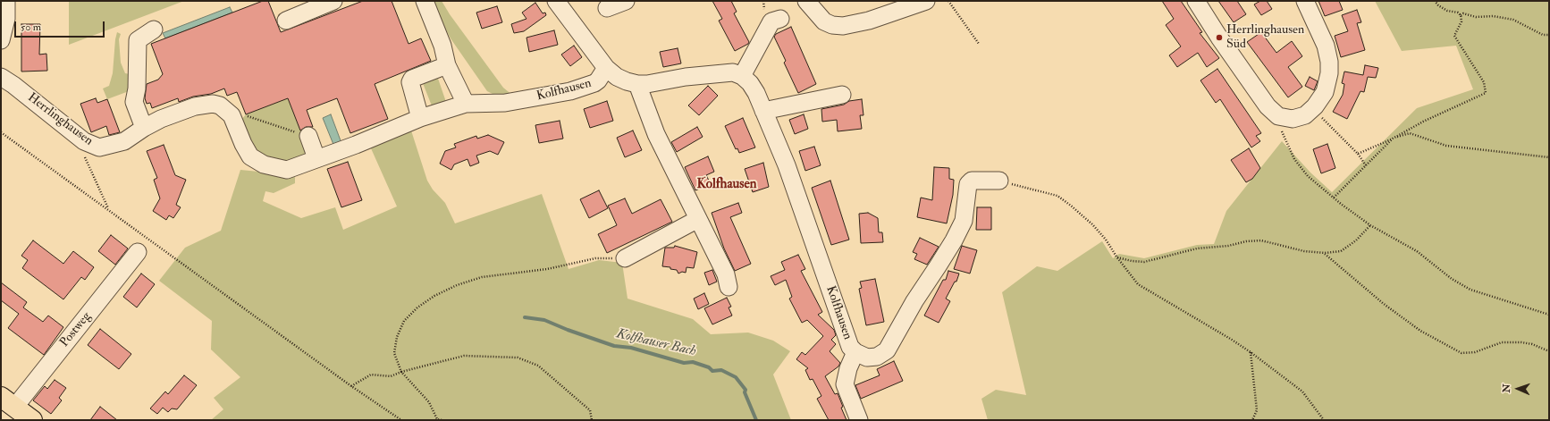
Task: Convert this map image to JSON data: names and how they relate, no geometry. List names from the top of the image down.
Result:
{
  "streets": {
    "street": ["Kolfhausen", "Herrlinghausen", "Postweg"]
  },
  "crossings": [
    ["Kolfhausen", "Herrlinghausen"]
  ],
  "districts": ["Kolfhausen"],
  "water": ["Kolfhauser Bach"],
  "places": ["Herrlinghausen Süd"],
  "scale_bar": "50 m",
  "north": "left"
}
